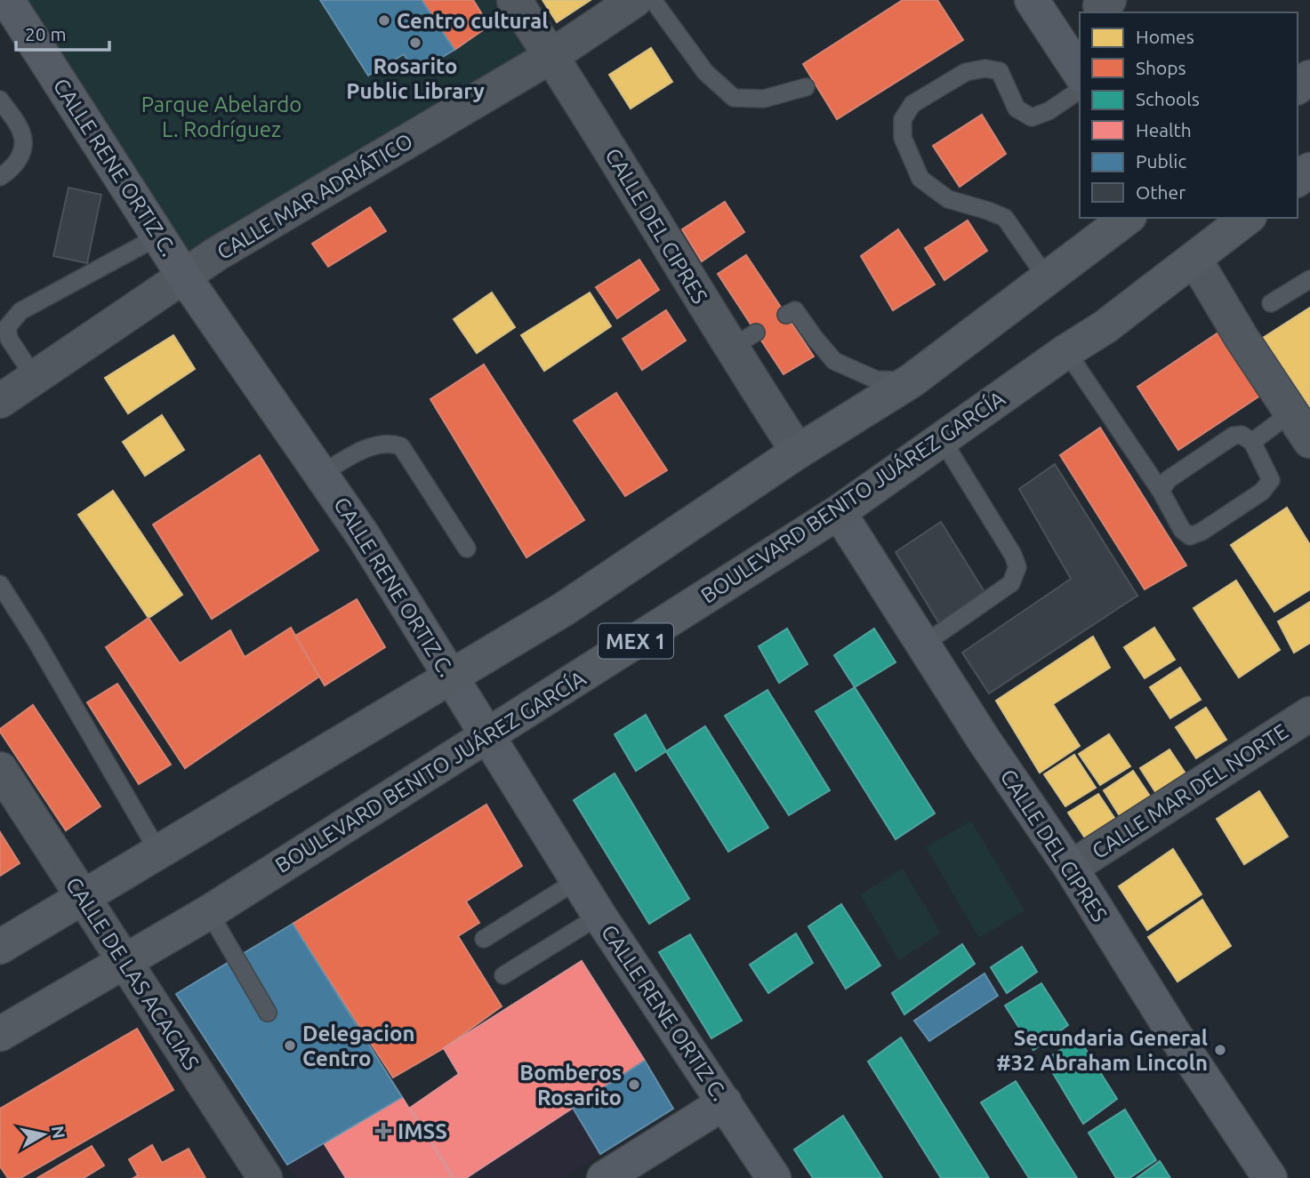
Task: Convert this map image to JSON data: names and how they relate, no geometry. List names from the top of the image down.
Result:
{
  "streets": {
    "main road": [
      "CALLE RENE ORTIZ C.",
      "CALLE DEL CIPRES",
      "BOULEVARD BENITO JUÁREZ GARCÍA",
      "MEX 1"
    ],
    "street": ["CALLE MAR ADRIÁTICO", "CALLE MAR DEL NORTE", "CALLE DE LAS ACACIAS"]
  },
  "crossings": [
    ["CALLE RENE ORTIZ C.", "CALLE MAR ADRIÁTICO"],
    ["CALLE RENE ORTIZ C.", "BOULEVARD BENITO JUÁREZ GARCÍA"],
    ["CALLE RENE ORTIZ C.", "MEX 1"],
    ["CALLE MAR ADRIÁTICO", "CALLE DEL CIPRES"],
    ["CALLE DEL CIPRES", "BOULEVARD BENITO JUÁREZ GARCÍA"],
    ["CALLE DEL CIPRES", "MEX 1"],
    ["CALLE DEL CIPRES", "CALLE MAR DEL NORTE"],
    ["BOULEVARD BENITO JUÁREZ GARCÍA", "CALLE DE LAS ACACIAS"],
    ["MEX 1", "CALLE DE LAS ACACIAS"]
  ],
  "parks": ["Parque Abelardo L. Rodríguez"],
  "places": {
    "other": [
      "Centro cultural",
      "Rosarito Public Library",
      "Delegacion Centro",
      "Secundaria General #32 Abraham Lincoln",
      "Bomberos Rosarito"
    ],
    "health": ["IMSS"]
  },
  "legend": [
    "Homes",
    "Shops",
    "Schools",
    "Health",
    "Public",
    "Other"
  ],
  "scale_bar": "20 m",
  "north": "right"
}
